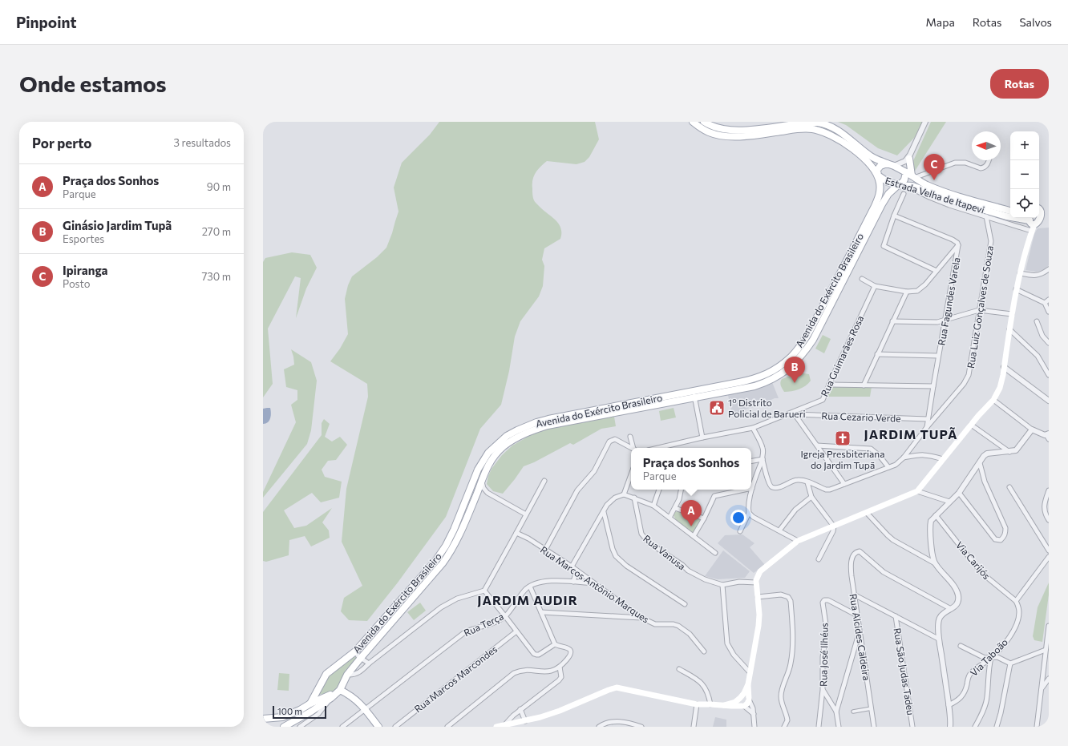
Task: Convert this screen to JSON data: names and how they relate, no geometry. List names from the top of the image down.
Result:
{
  "streets": {
    "main road": ["Estrada Velha de Itapevi", "Avenida do Exército Brasileiro"],
    "street": [
      "Rua Fagundes Varela",
      "Rua Luiz Gonçalves de Souza",
      "Rua Guimarães Rosa",
      "Rua Cezario Verde",
      "Rua Vanusa",
      "Via Carijós",
      "Rua Marcos Antônio Marques",
      "Rua Terça",
      "Rua Alcides Caldeira",
      "Rua José Ilhéus",
      "Via Taboão",
      "Rua São Judas Tadeu",
      "Rua Marcos Marcondes"
    ]
  },
  "crossings": [
    ["Estrada Velha de Itapevi", "Avenida do Exército Brasileiro"],
    ["Rua Fagundes Varela", "Rua Luiz Gonçalves de Souza"],
    ["Rua Fagundes Varela", "Rua Cezario Verde"],
    ["Rua Luiz Gonçalves de Souza", "Rua Guimarães Rosa"],
    ["Rua Guimarães Rosa", "Rua Cezario Verde"],
    ["Via Carijós", "Via Taboão"],
    ["Rua Marcos Antônio Marques", "Rua Terça"],
    ["Rua Alcides Caldeira", "Rua José Ilhéus"]
  ],
  "districts": ["JARDIM TUPÃ", "JARDIM AUDIR"],
  "places": {
    "public building": ["1º Distrito Policial de Barueri"],
    "church": ["Igreja Presbiteriana do Jardim Tupã"]
  },
  "scale_bar": "100 m",
  "north": "left",
  "page": {
    "header": "Pinpoint",
    "nav": ["Mapa", "Rotas", "Salvos"],
    "buttons": "Rotas",
    "title": "Onde estamos",
    "heading": ["Por perto", "3 resultados"],
    "map_buttons": ["+", "−"],
    "pins": ["C", "B", "A"],
    "list": [
      {
        "mark": "A",
        "name": "Praça dos Sonhos",
        "note": "Parque",
        "value": "90 m"
      },
      {
        "mark": "B",
        "name": "Ginásio Jardim Tupã",
        "note": "Esportes",
        "value": "270 m"
      },
      {
        "mark": "C",
        "name": "Ipiranga",
        "note": "Posto",
        "value": "730 m"
      }
    ],
    "popup": ["Praça dos Sonhos", "Parque"],
    "scale": "100 m"
  }
}
